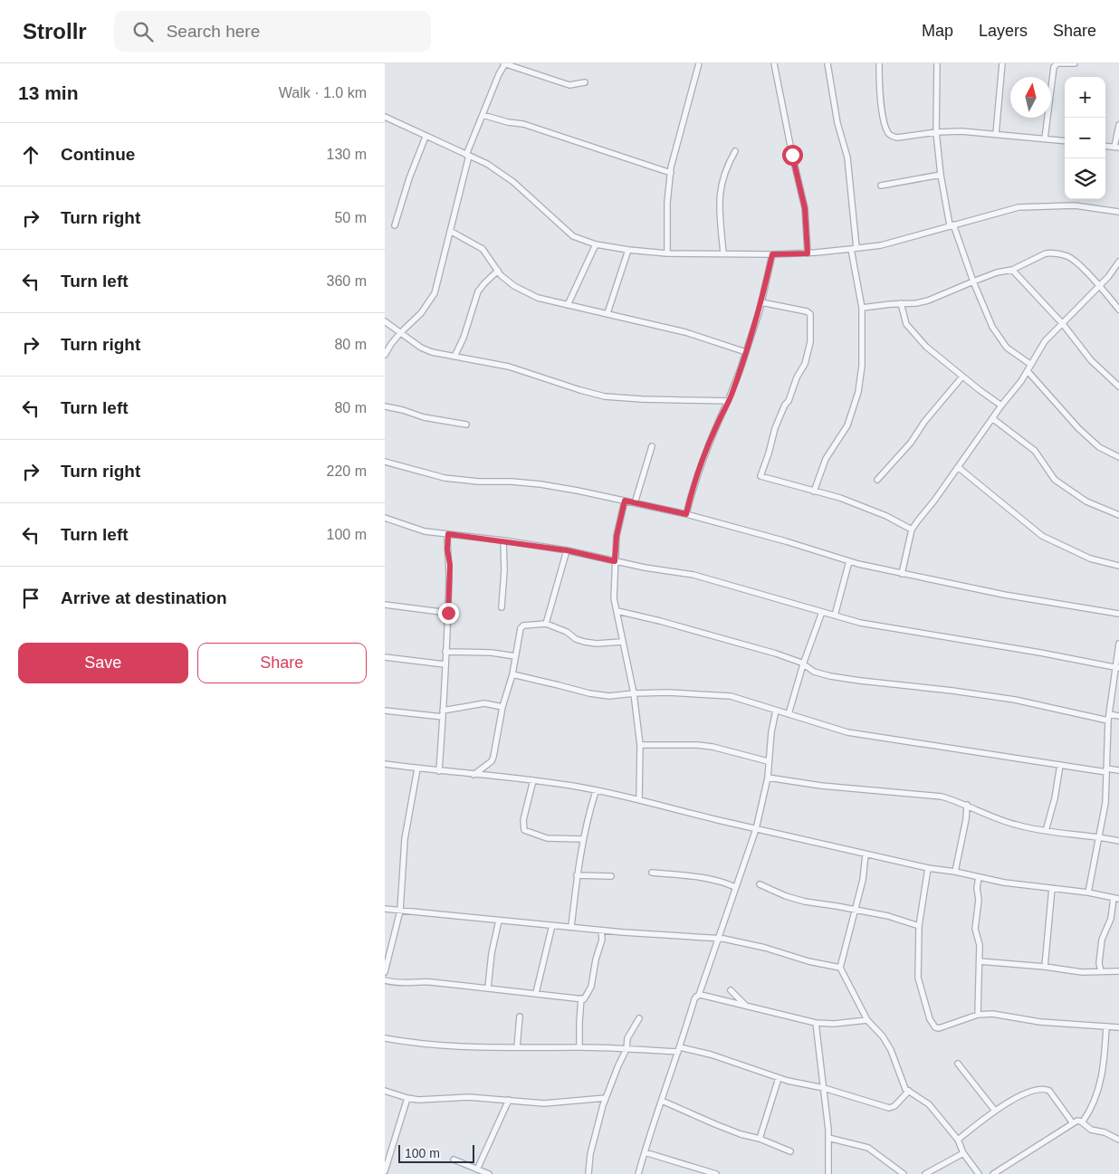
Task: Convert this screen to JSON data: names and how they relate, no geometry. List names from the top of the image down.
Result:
{
  "scale_bar": "100 m",
  "north": "top",
  "page": {
    "header": "Strollr",
    "search": "Search here",
    "nav": ["Map", "Layers", "Share"],
    "heading": ["13 min", "Walk · 1.0 km"],
    "map_buttons": ["+", "−"],
    "list": [
      ["Continue", "130 m"],
      ["Turn right", "50 m"],
      ["Turn left", "360 m"],
      ["Turn right", "80 m"],
      ["Turn left", "80 m"],
      ["Turn right", "220 m"],
      ["Turn left", "100 m"],
      "Arrive at destination"
    ],
    "buttons": ["Save", "Share"],
    "scale": "100 m"
  }
}
